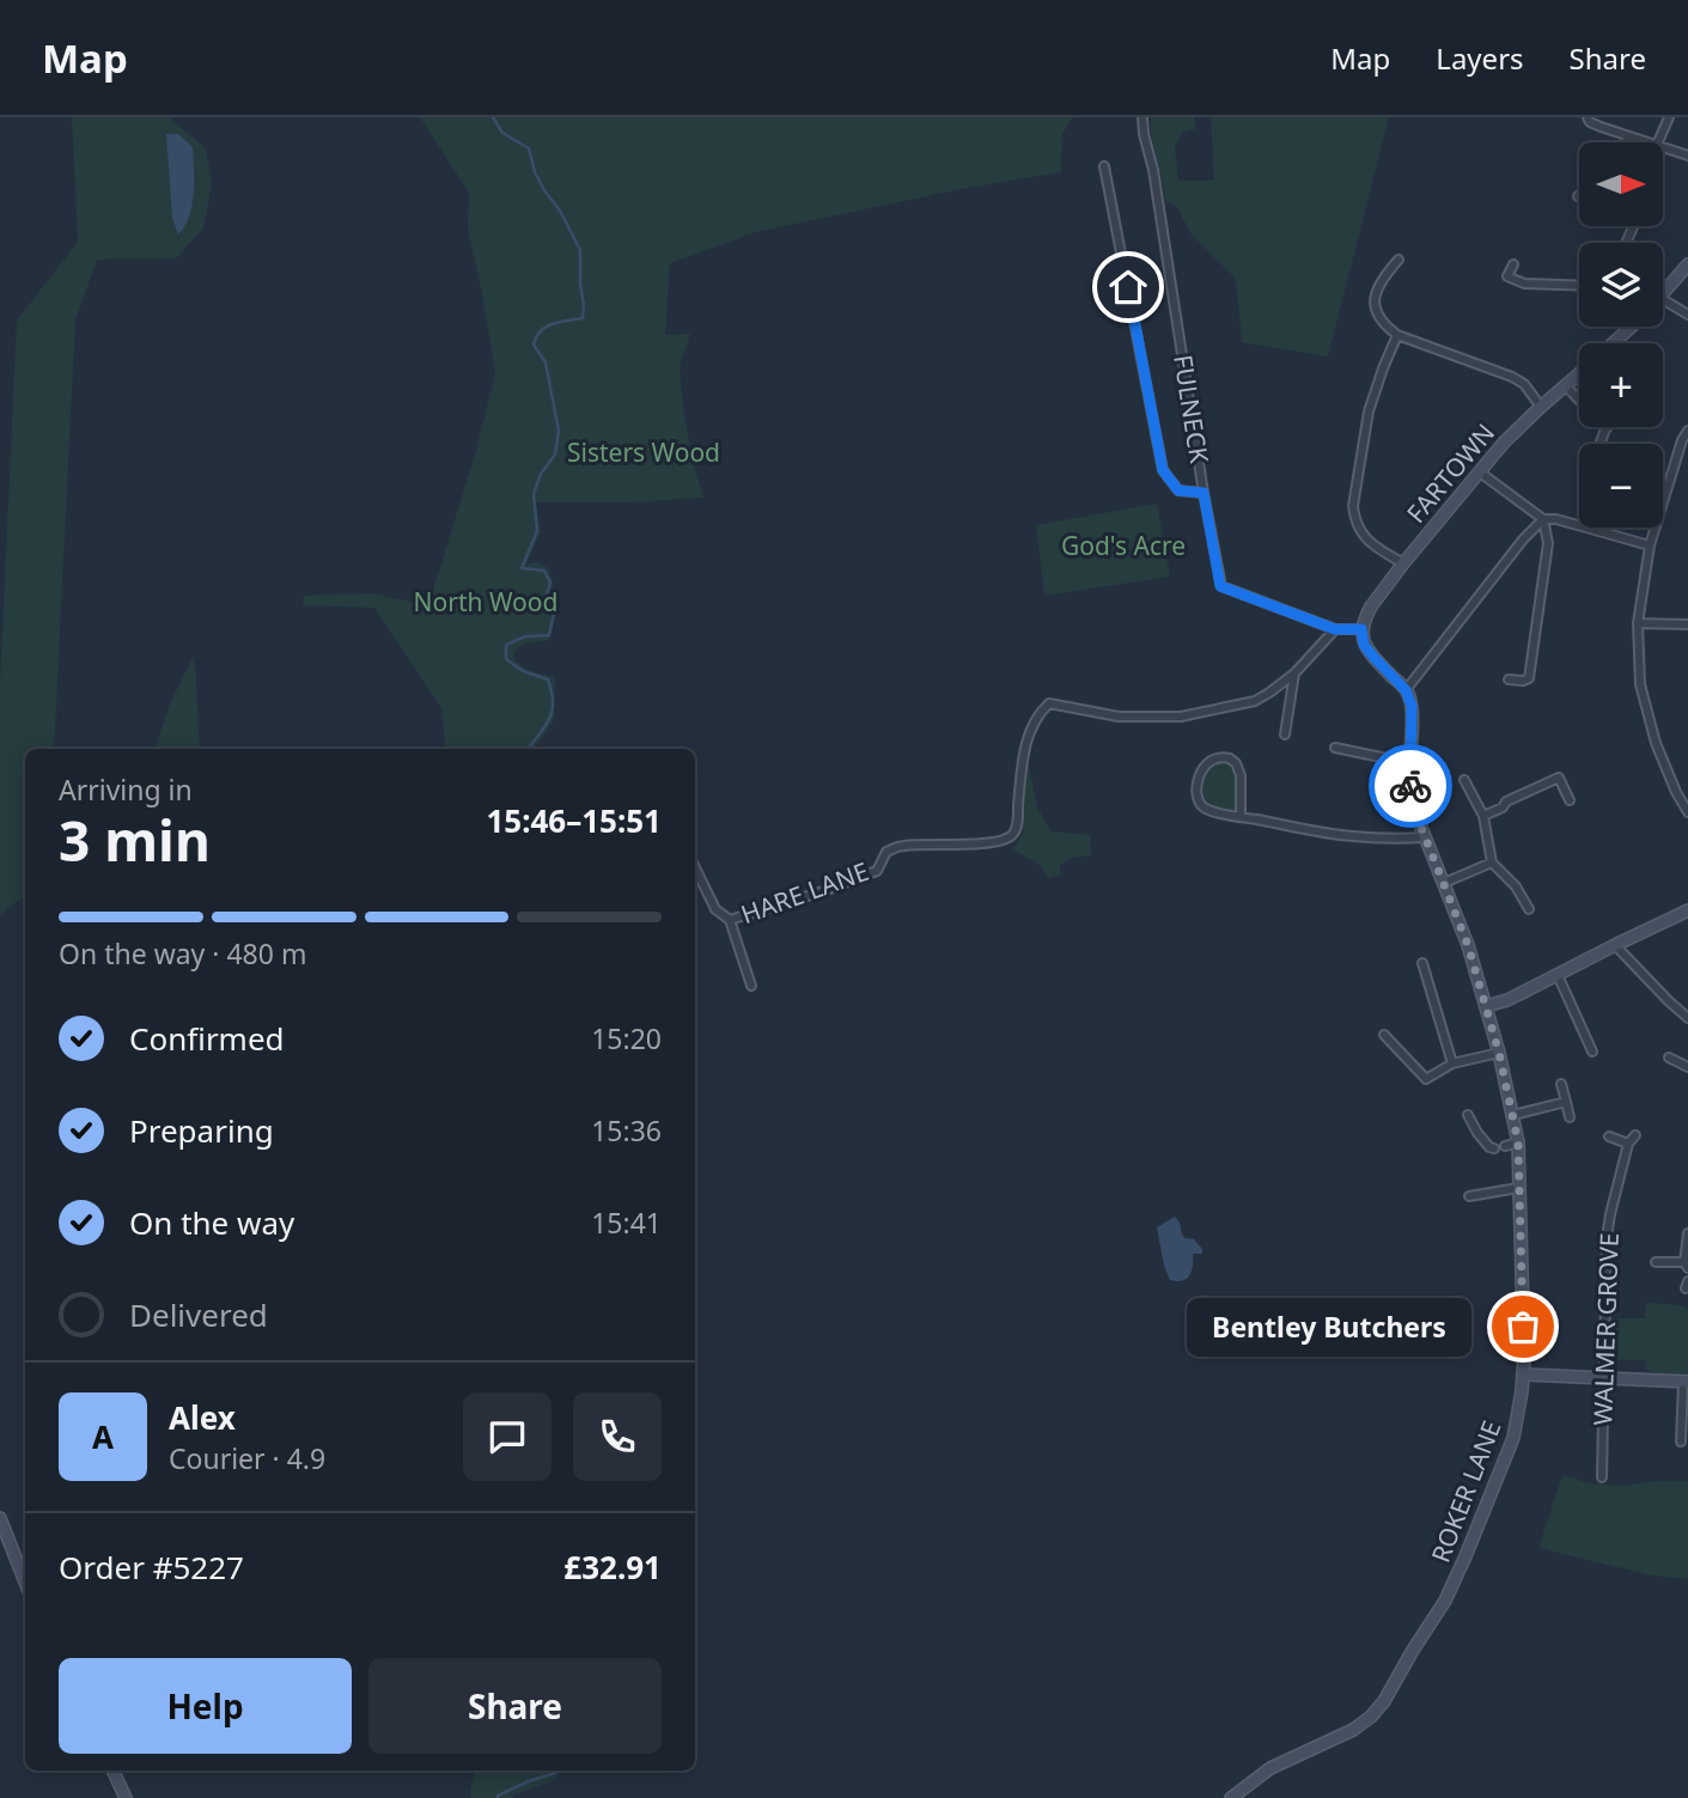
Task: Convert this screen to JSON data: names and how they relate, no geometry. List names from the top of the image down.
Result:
{
  "streets": {
    "street": [
      "FULNECK",
      "FARTOWN",
      "HARE LANE",
      "WALMER GROVE",
      "ROKER LANE"
    ]
  },
  "crossings": [
    ["FULNECK", "FARTOWN"],
    ["FULNECK", "HARE LANE"]
  ],
  "parks": ["Sisters Wood", "God's Acre", "North Wood"],
  "places": ["Bentley Butchers"],
  "north": "right",
  "page": {
    "header": "Map",
    "nav": ["Map", "Layers", "Share"],
    "map_buttons": ["+", "−"],
    "heading": ["3 min", "Arriving in", "15:46–15:51"],
    "panel": [
      "Alex",
      "Courier · 4.9",
      "Order #5227",
      "£32.91"
    ],
    "bar": "On the way · 480 m",
    "list": [
      ["Confirmed", "15:20"],
      ["Preparing", "15:36"],
      ["On the way", "15:41"],
      "Delivered"
    ],
    "bubble": "Bentley Butchers",
    "round": "A",
    "buttons": ["Help", "Share"]
  }
}
